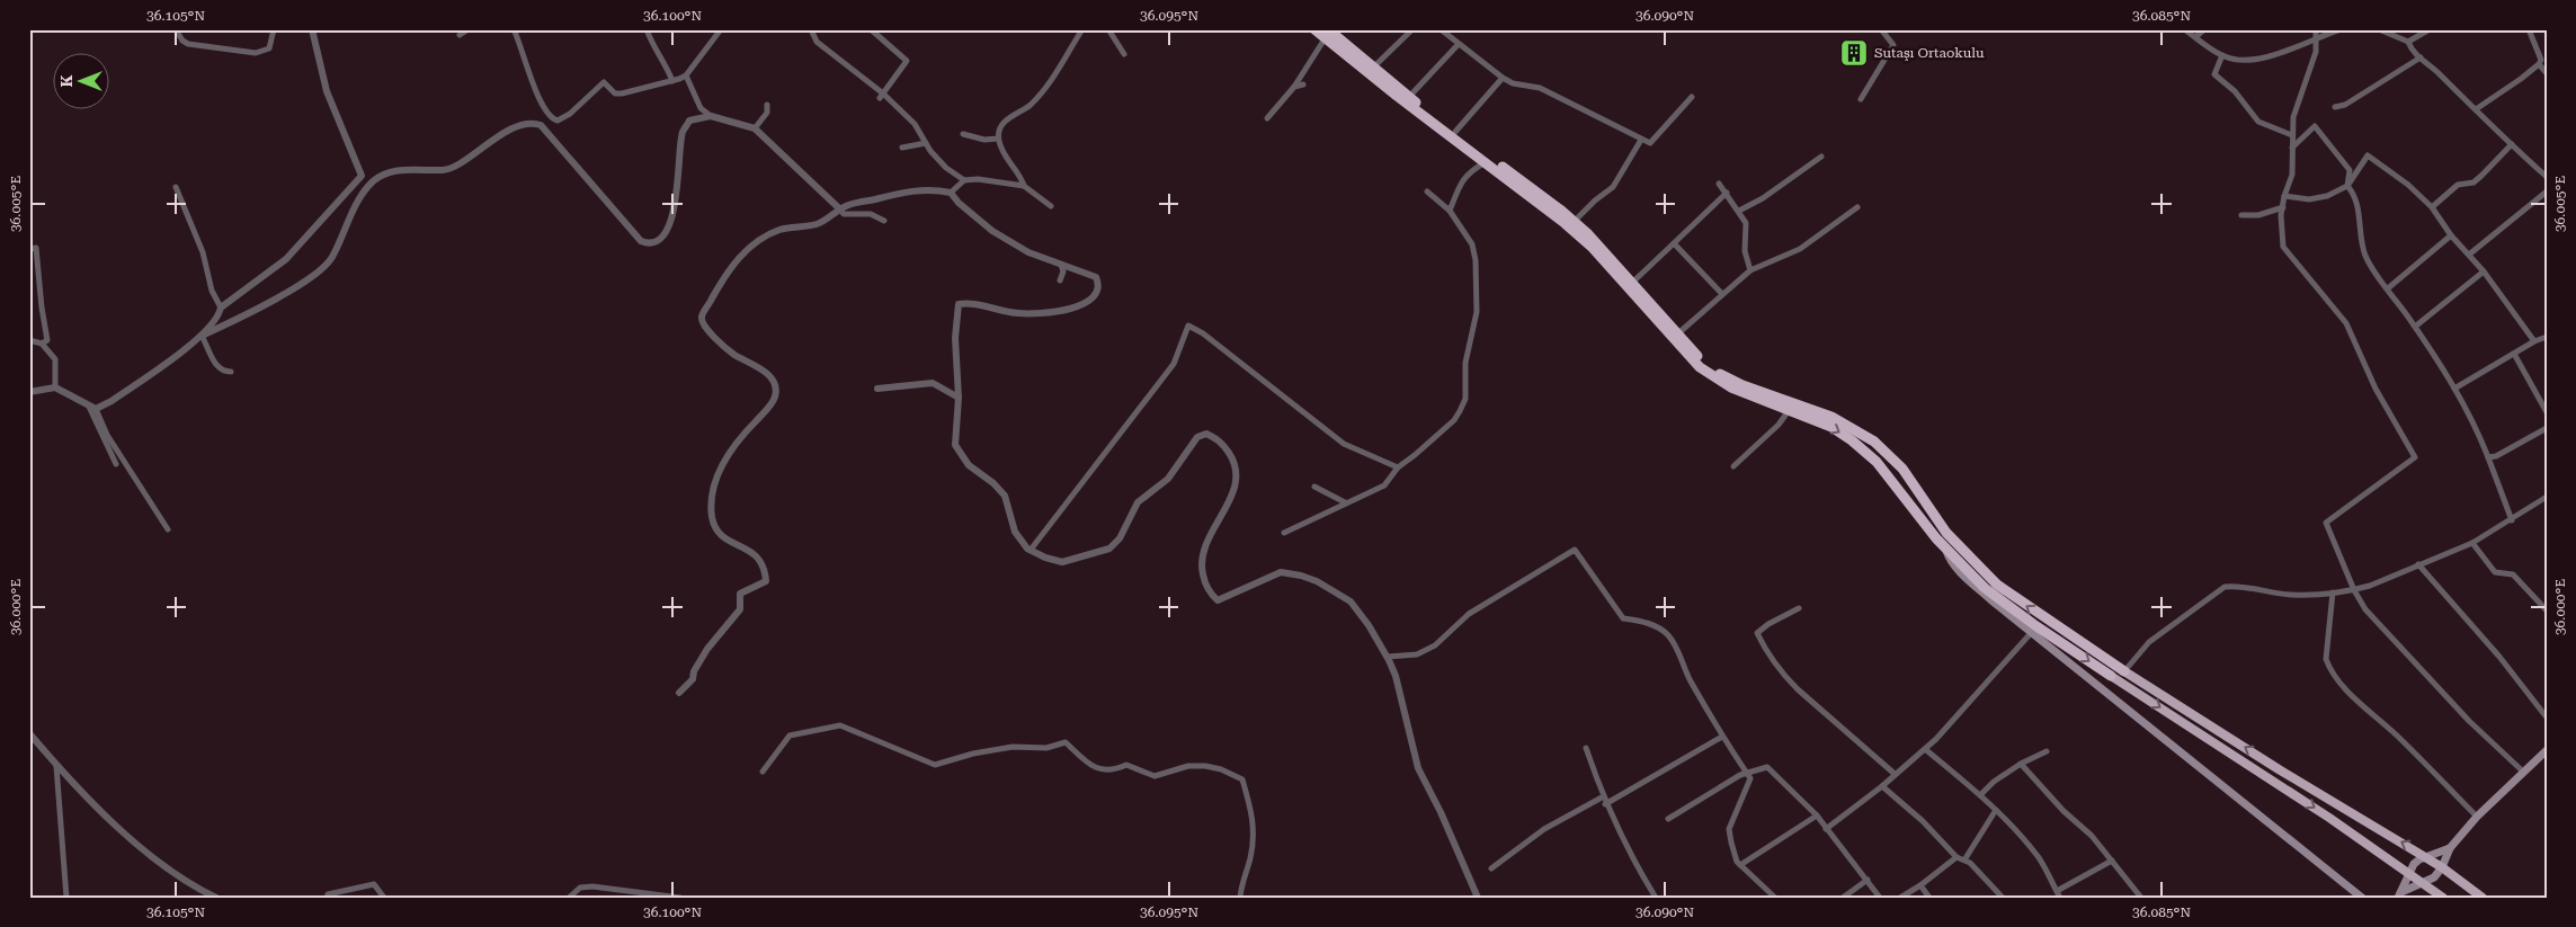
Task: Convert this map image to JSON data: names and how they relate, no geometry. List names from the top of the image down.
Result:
{
  "places": {
    "building": ["Sutaşı Ortaokulu"]
  },
  "north": "left",
  "coordinates": [
    "36.105°N",
    "36.100°N",
    "36.095°N",
    "36.090°N",
    "36.085°N",
    "36.005°E",
    "36.000°E"
  ]
}
